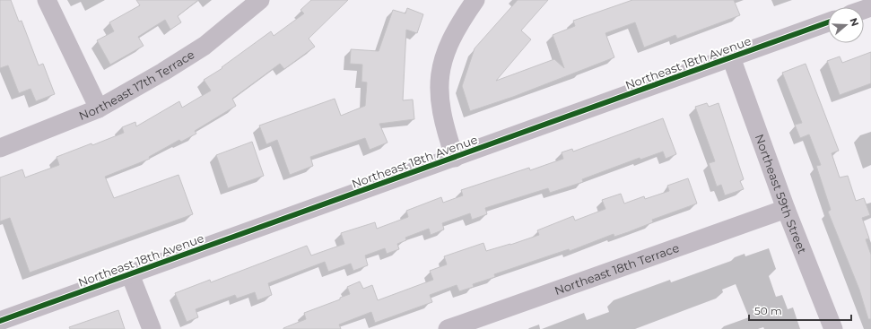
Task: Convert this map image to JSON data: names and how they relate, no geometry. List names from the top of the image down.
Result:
{
  "streets": {
    "street": [
      "Northeast 18th Avenue",
      "Northeast 17th Terrace",
      "Northeast 59th Street",
      "Northeast 18th Terrace"
    ]
  },
  "crossings": [
    ["Northeast 18th Avenue", "Northeast 59th Street"],
    ["Northeast 59th Street", "Northeast 18th Terrace"]
  ],
  "scale_bar": "50 m",
  "north": "right"
}
